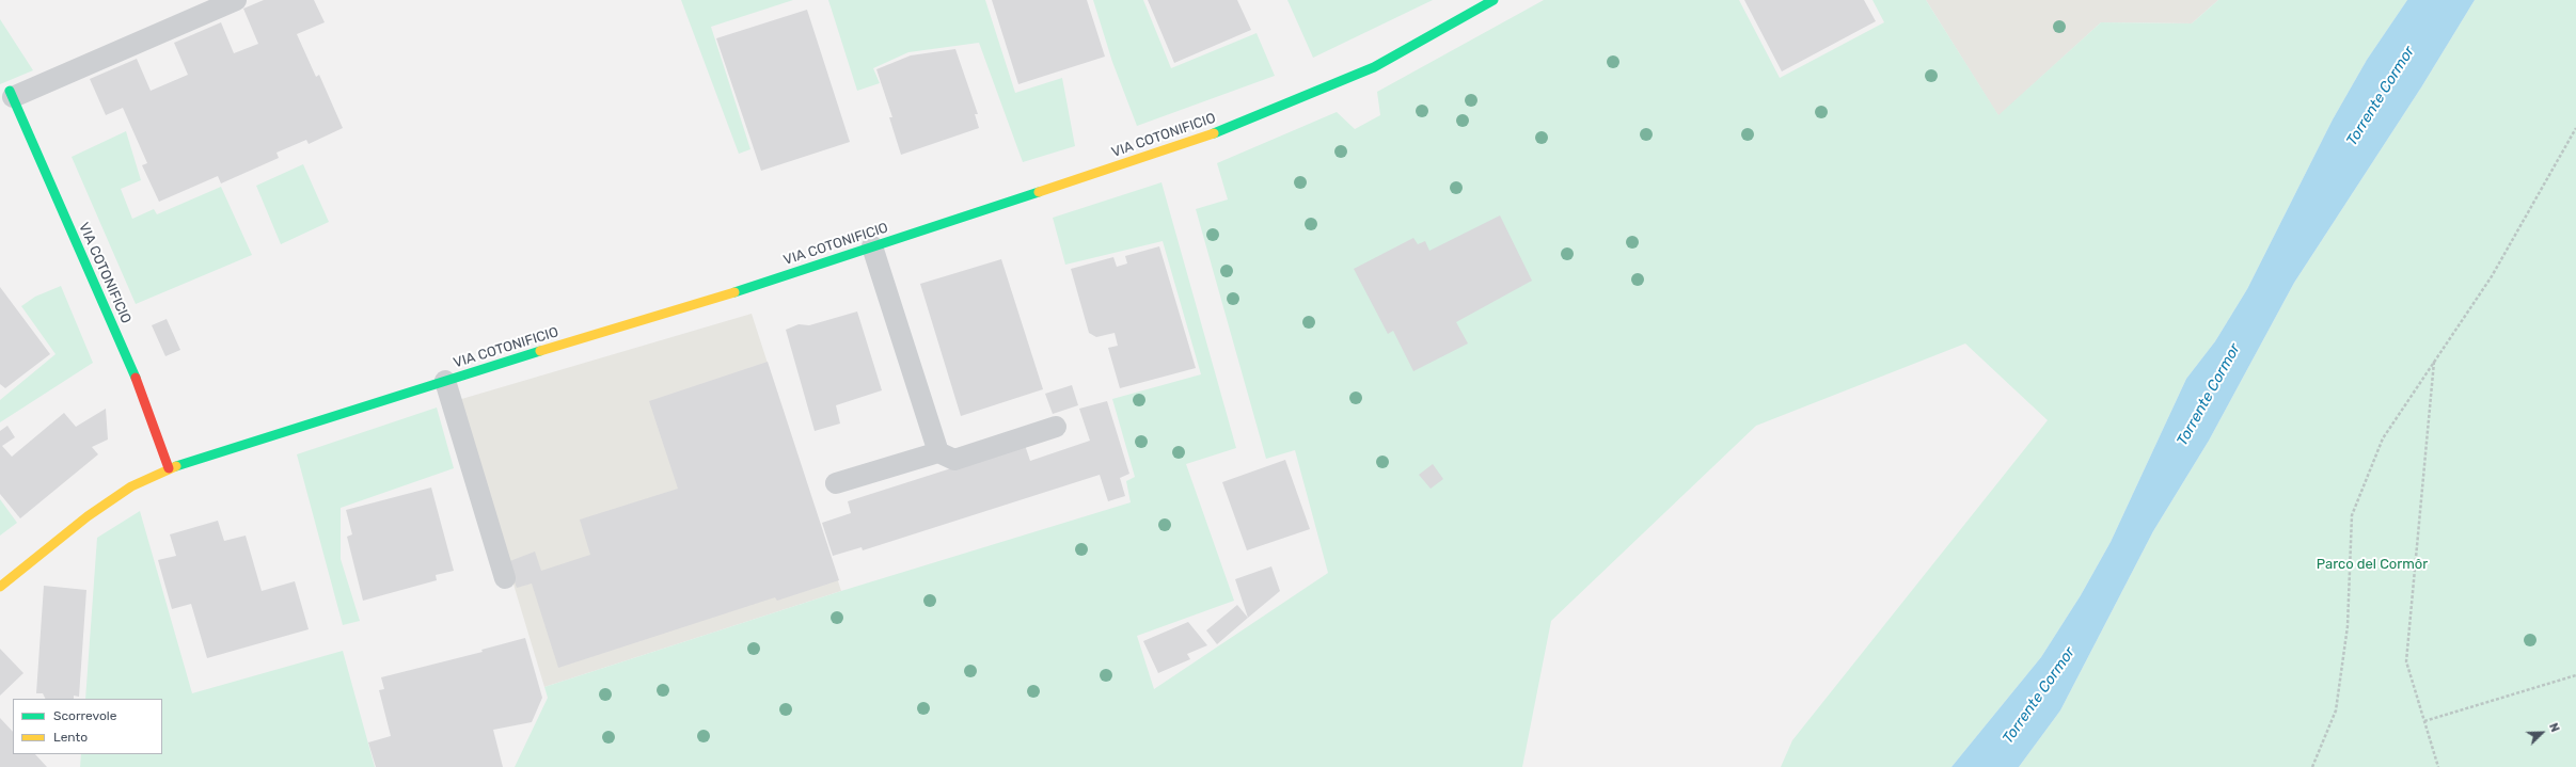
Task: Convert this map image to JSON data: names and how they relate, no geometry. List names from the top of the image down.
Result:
{
  "streets": {
    "street": ["VIA COTONIFICIO"]
  },
  "water": ["Torrente Cormor"],
  "parks": ["Parco del Cormôr"],
  "legend": ["Scorrevole", "Lento"],
  "north": "top right"
}
